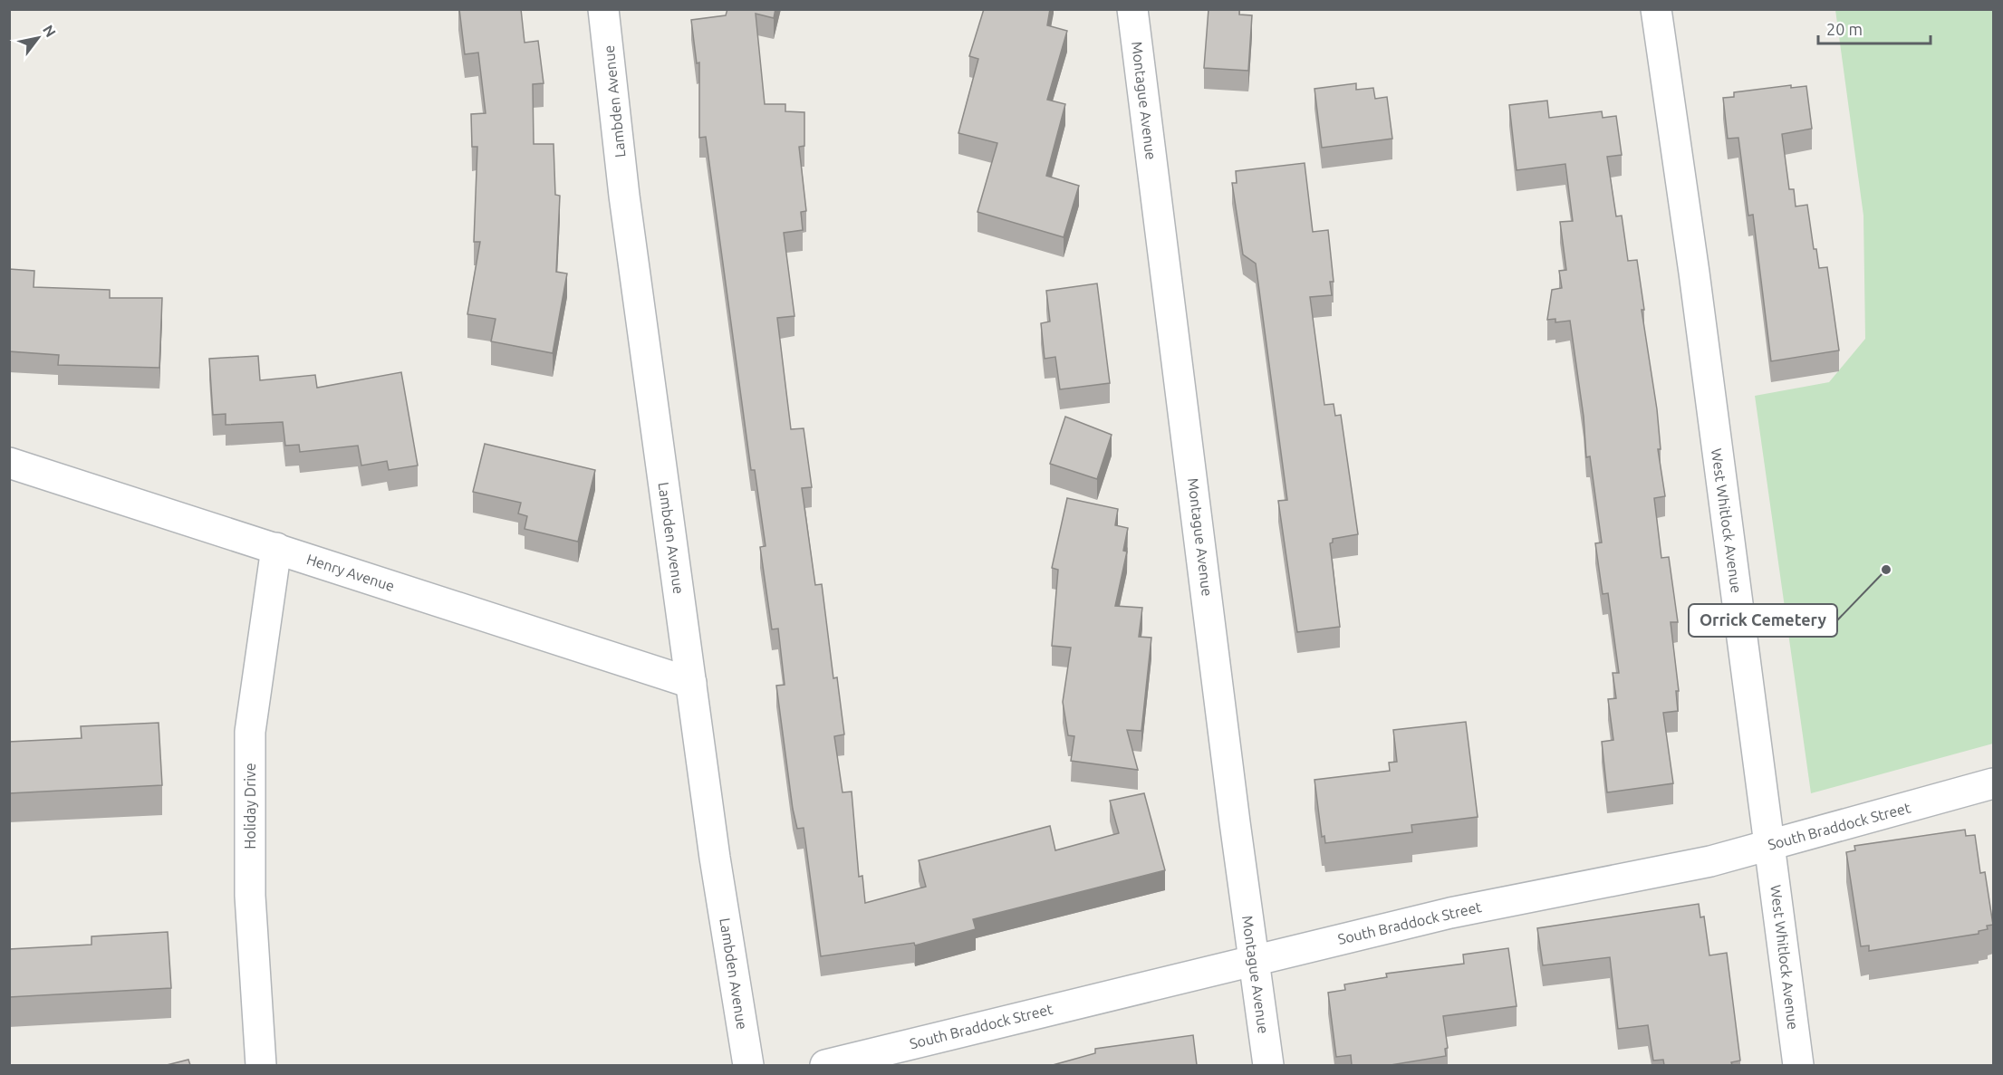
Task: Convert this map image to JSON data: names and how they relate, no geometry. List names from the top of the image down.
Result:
{
  "streets": {
    "street": [
      "Montague Avenue",
      "Lambden Avenue",
      "West Whitlock Avenue",
      "Henry Avenue",
      "Holiday Drive",
      "South Braddock Street"
    ]
  },
  "crossings": [
    ["Montague Avenue", "South Braddock Street"],
    ["Lambden Avenue", "Henry Avenue"],
    ["West Whitlock Avenue", "South Braddock Street"],
    ["Henry Avenue", "Holiday Drive"]
  ],
  "places": ["Orrick Cemetery"],
  "scale_bar": "20 m",
  "north": "top right"
}
